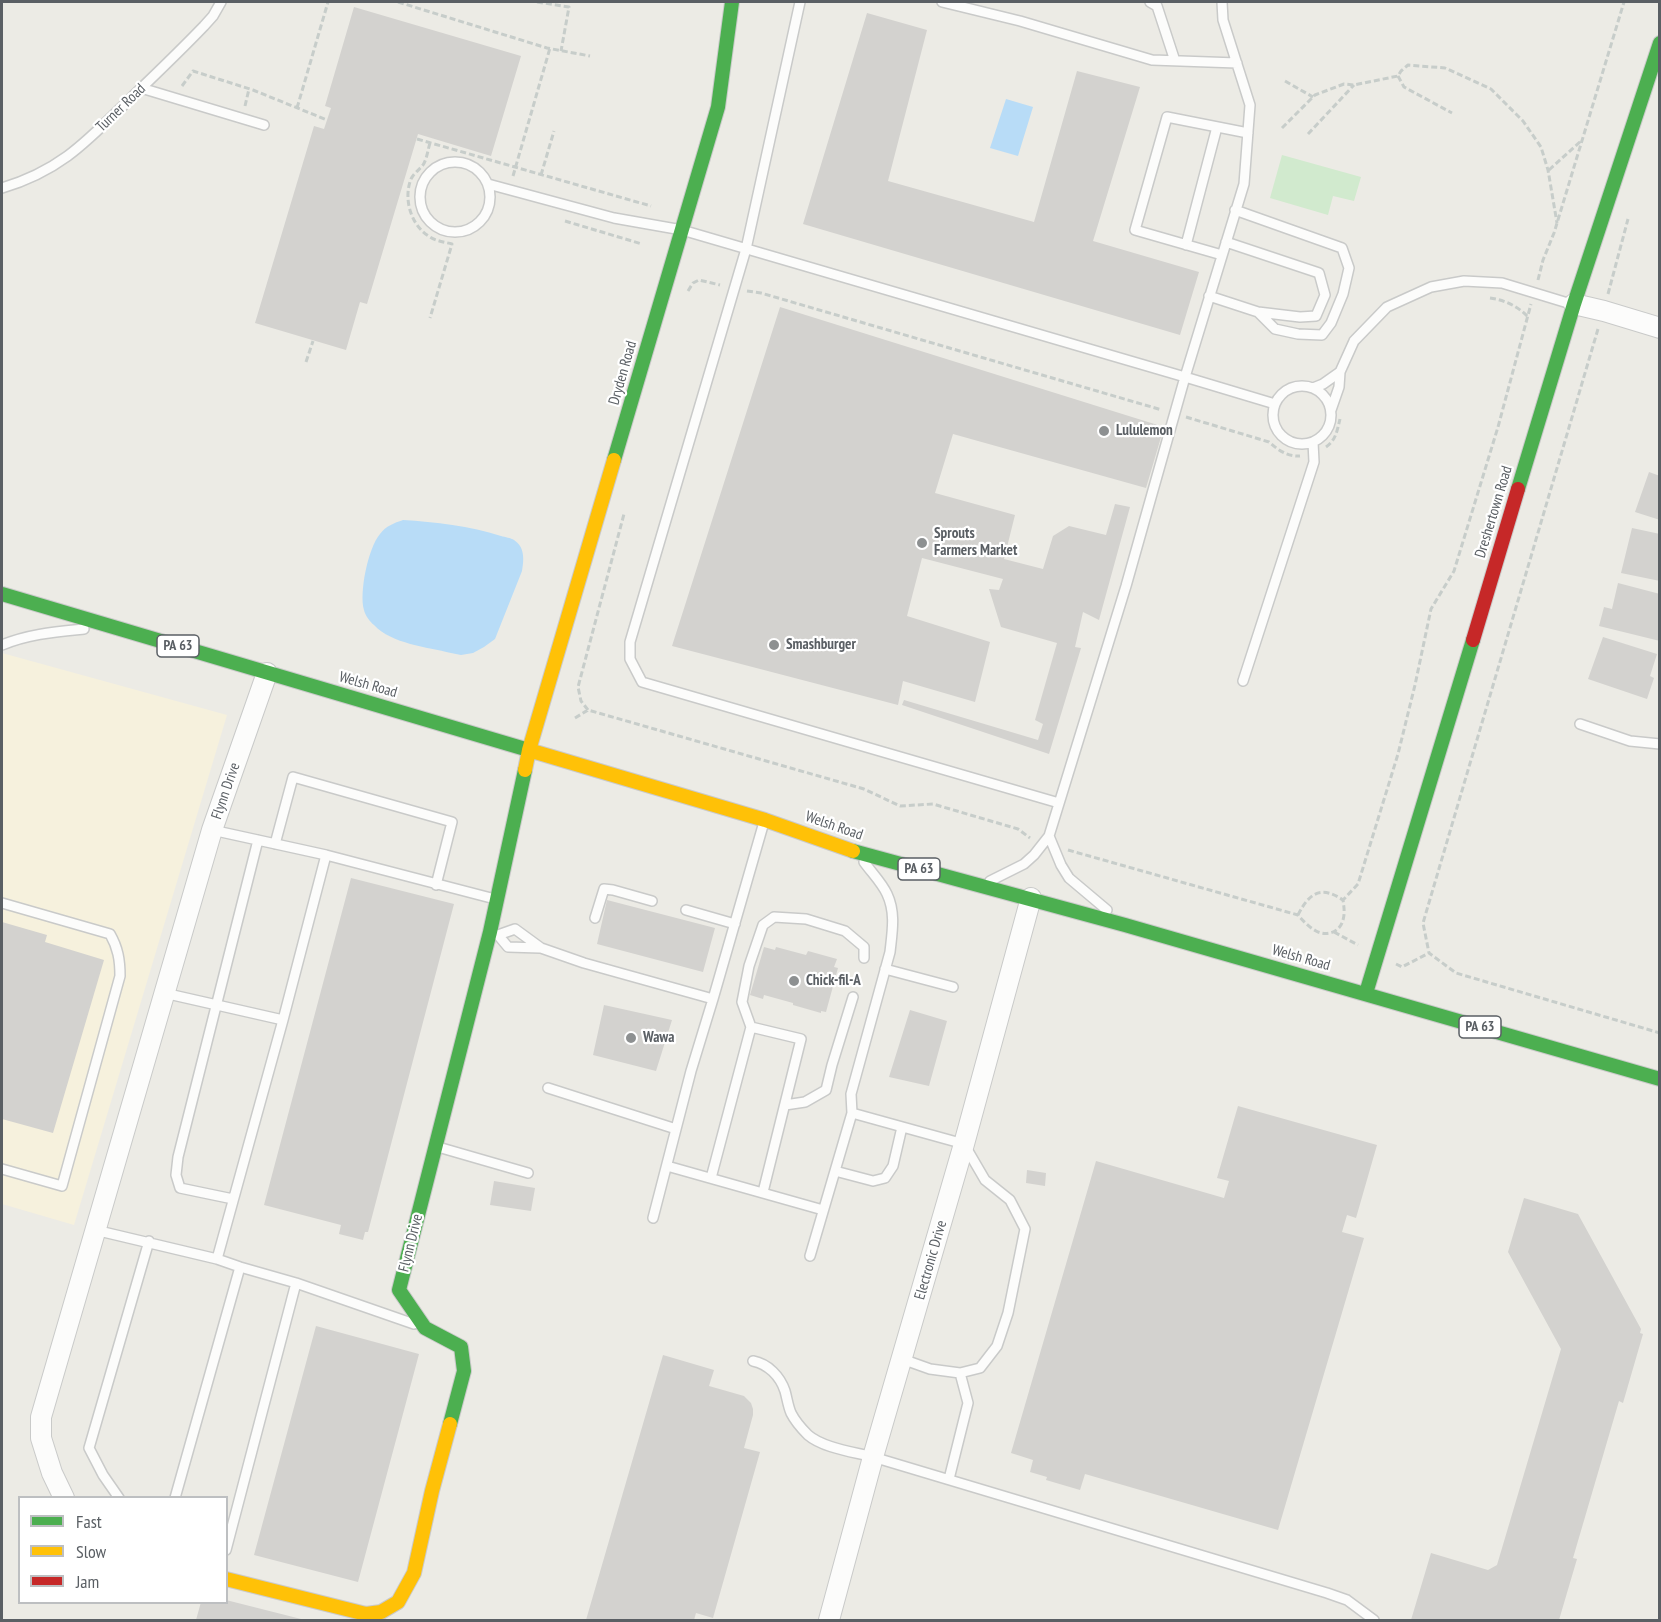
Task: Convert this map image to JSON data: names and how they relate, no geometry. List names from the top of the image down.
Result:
{
  "streets": {
    "main road": [
      "Dryden Road",
      "Dreshertown Road",
      "PA 63",
      "Welsh Road",
      "Flynn Drive"
    ],
    "street": ["Electronic Drive"],
    "lane": ["Turner Road"]
  },
  "crossings": [
    ["Dryden Road", "Welsh Road"],
    ["Dryden Road", "Flynn Drive"],
    ["Dreshertown Road", "Welsh Road"],
    ["Welsh Road", "Flynn Drive"],
    ["Welsh Road", "Electronic Drive"]
  ],
  "places": [
    "Lululemon",
    "Sprouts Farmers Market",
    "Smashburger",
    "Chick-fil-A",
    "Wawa"
  ],
  "legend": ["Fast", "Slow", "Jam"]
}
